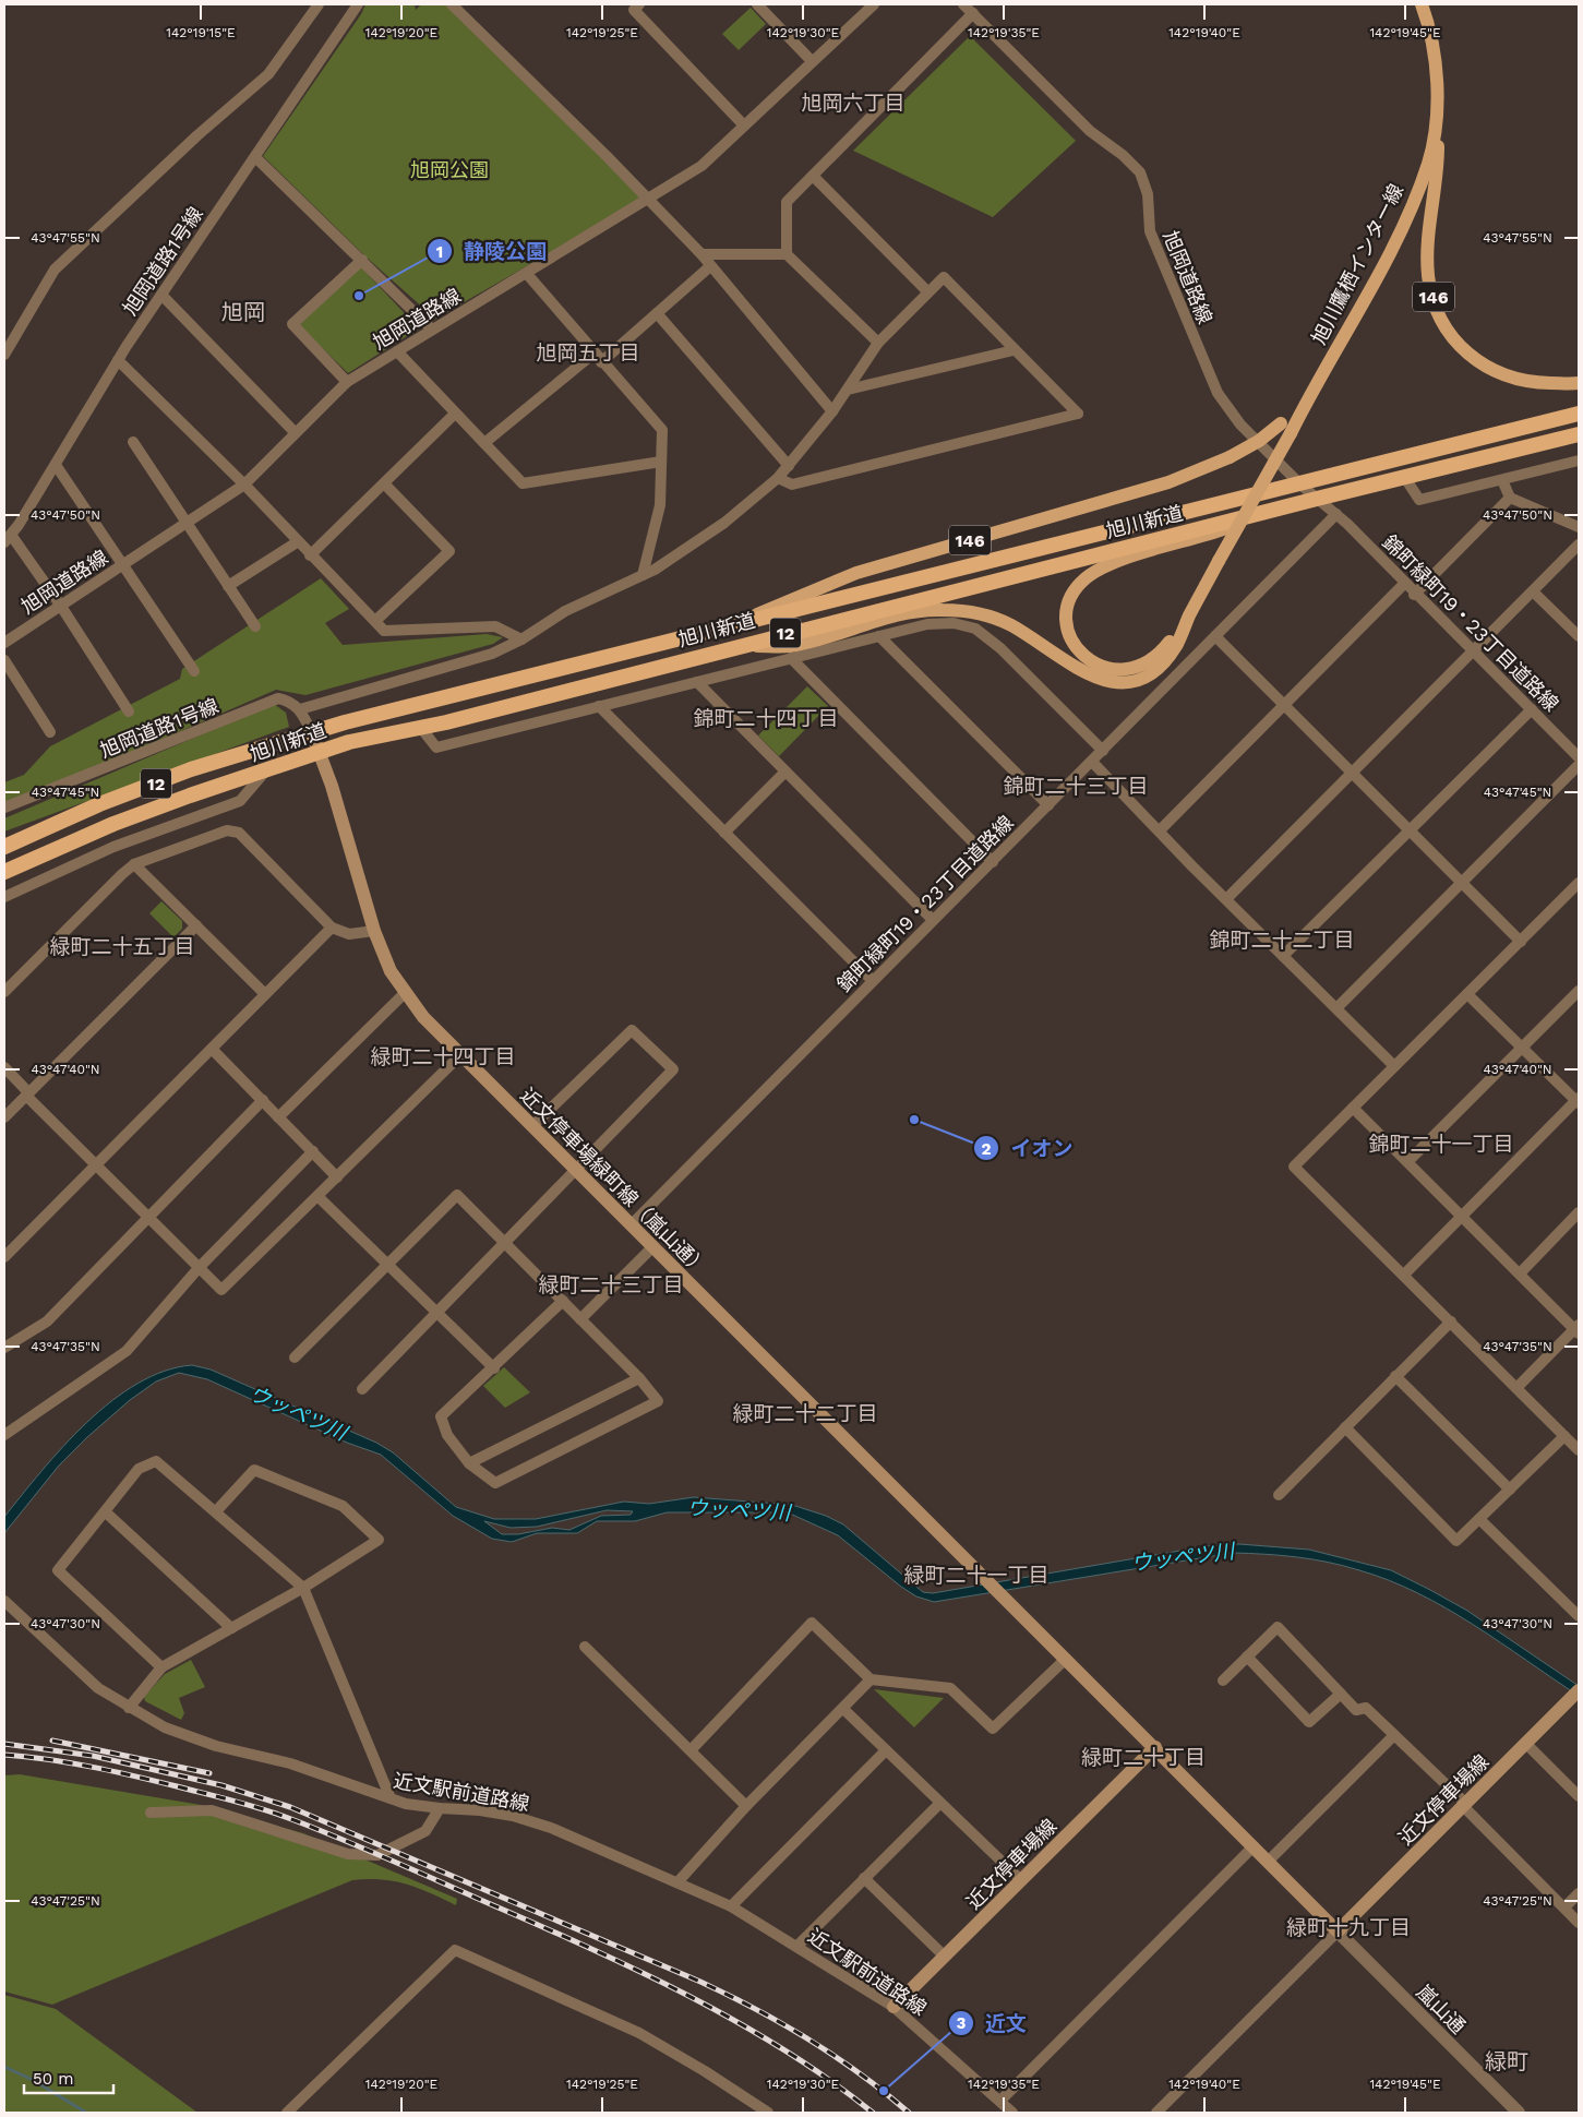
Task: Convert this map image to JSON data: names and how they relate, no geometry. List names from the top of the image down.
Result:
{
  "streets": {
    "highway": ["旭川新道", "12"],
    "main road": [
      "旭川鷹栖インター線",
      "146",
      "近文停車場緑町線（嵐山通）",
      "近文停車場線"
    ],
    "street": [
      "旭岡道路1号線",
      "旭岡道路線",
      "錦町緑町19・23丁目道路線",
      "近文駅前道路線",
      "嵐山通"
    ]
  },
  "crossings": [
    ["旭川鷹栖インター線", "146"],
    ["旭岡道路線", "旭川新道"],
    ["旭岡道路線", "錦町緑町19・23丁目道路線"],
    ["146", "旭川新道"],
    ["旭川新道", "錦町緑町19・23丁目道路線"],
    ["旭川新道", "近文停車場緑町線（嵐山通）"],
    ["錦町緑町19・23丁目道路線", "近文停車場緑町線（嵐山通）"],
    ["近文駅前道路線", "近文停車場線"],
    ["近文停車場線", "嵐山通"]
  ],
  "districts": [
    "旭岡六丁目",
    "旭岡",
    "旭岡五丁目",
    "錦町二十四丁目",
    "錦町二十三丁目",
    "錦町二十二丁目",
    "緑町二十五丁目",
    "緑町二十四丁目",
    "錦町二十一丁目",
    "緑町二十三丁目",
    "緑町二十二丁目",
    "緑町二十一丁目",
    "緑町二十丁目",
    "緑町十九丁目",
    "緑町"
  ],
  "water": ["ウッペツ川"],
  "parks": ["旭岡公園"],
  "places": ["静陵公園", "イオン", "近文"],
  "scale_bar": "50 m",
  "coordinates": [
    "142°19'15\"E",
    "142°19'20\"E",
    "142°19'25\"E",
    "142°19'30\"E",
    "142°19'35\"E",
    "142°19'40\"E",
    "142°19'45\"E",
    "43°47'55\"N",
    "43°47'50\"N",
    "43°47'45\"N",
    "43°47'40\"N",
    "43°47'35\"N",
    "43°47'30\"N",
    "43°47'25\"N"
  ]
}
